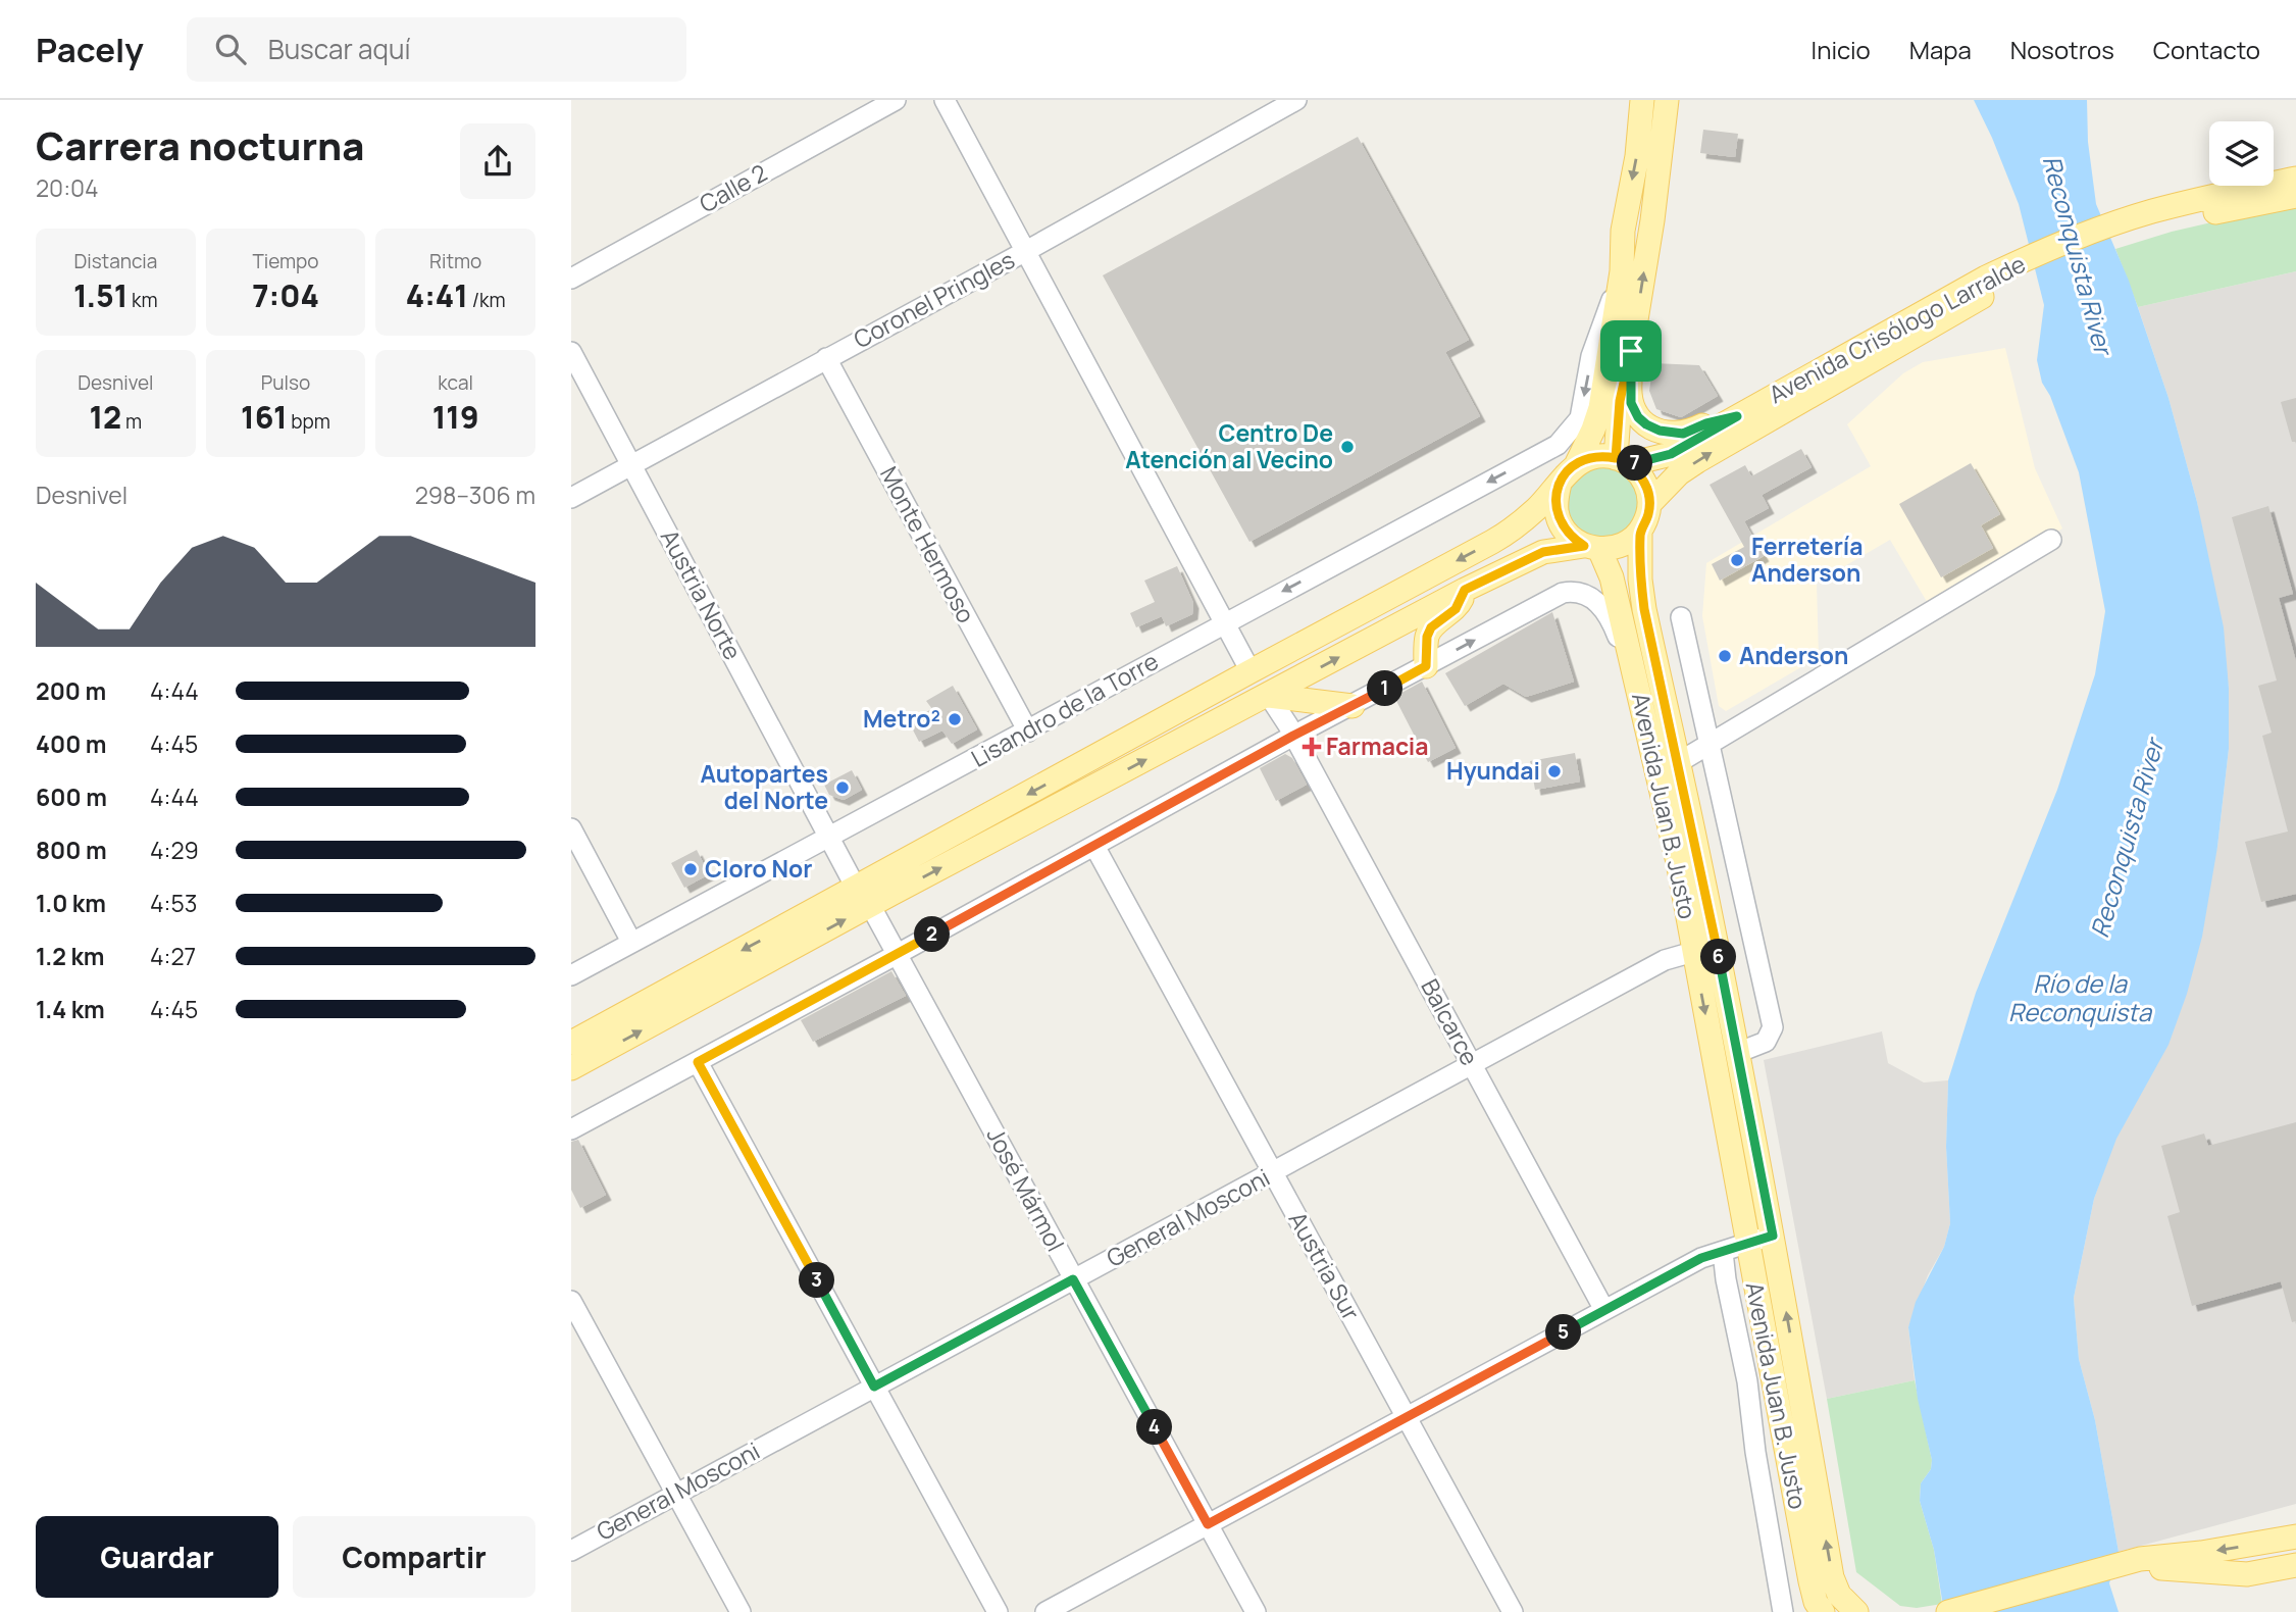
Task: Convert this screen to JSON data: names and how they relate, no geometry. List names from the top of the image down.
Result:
{
  "streets": {
    "main road": ["Avenida Crisólogo Larralde", "Avenida Juan B. Justo"],
    "street": [
      "Calle 2",
      "Coronel Pringles",
      "Monte Hermoso",
      "Austria Norte",
      "Lisandro de la Torre",
      "Balcarce",
      "José Mármol",
      "General Mosconi",
      "Austria Sur"
    ]
  },
  "crossings": [
    ["Coronel Pringles", "Monte Hermoso"],
    ["Coronel Pringles", "Austria Norte"],
    ["Avenida Crisólogo Larralde", "Avenida Juan B. Justo"],
    ["Monte Hermoso", "Lisandro de la Torre"],
    ["Austria Norte", "Lisandro de la Torre"],
    ["Austria Norte", "José Mármol"],
    ["Avenida Juan B. Justo", "General Mosconi"],
    ["Balcarce", "General Mosconi"],
    ["José Mármol", "General Mosconi"],
    ["General Mosconi", "Austria Sur"]
  ],
  "one_way": ["Lisandro de la Torre"],
  "water": ["Reconquista River", "Río de la Reconquista"],
  "places": {
    "other": [
      "Centro De Atención al Vecino",
      "Ferretería Anderson",
      "Anderson",
      "Metro²",
      "Hyundai",
      "Autopartes del Norte",
      "Cloro Nor"
    ],
    "health": ["Farmacia"]
  },
  "page": {
    "header": "Pacely",
    "search": "Buscar aquí",
    "nav": [
      "Inicio",
      "Mapa",
      "Nosotros",
      "Contacto"
    ],
    "heading": ["Carrera nocturna", "20:04"],
    "stats": [
      ["Distancia", "1.51 km"],
      ["Tiempo", "7:04"],
      ["Ritmo", "4:41 /km"],
      ["Desnivel", "12 m"],
      ["Pulso", "161 bpm"],
      ["kcal", "119"]
    ],
    "pins": [
      "7",
      "1",
      "2",
      "6",
      "3",
      "5",
      "4"
    ],
    "chart": ["Desnivel", "298–306 m"],
    "list": [
      {
        "name": "200 m",
        "note": "4:44"
      },
      {
        "name": "400 m",
        "note": "4:45"
      },
      {
        "name": "600 m",
        "note": "4:44"
      },
      {
        "name": "800 m",
        "note": "4:29"
      },
      {
        "name": "1.0 km",
        "note": "4:53"
      },
      {
        "name": "1.2 km",
        "note": "4:27"
      },
      {
        "name": "1.4 km",
        "note": "4:45"
      }
    ],
    "buttons": ["Guardar", "Compartir"]
  }
}
